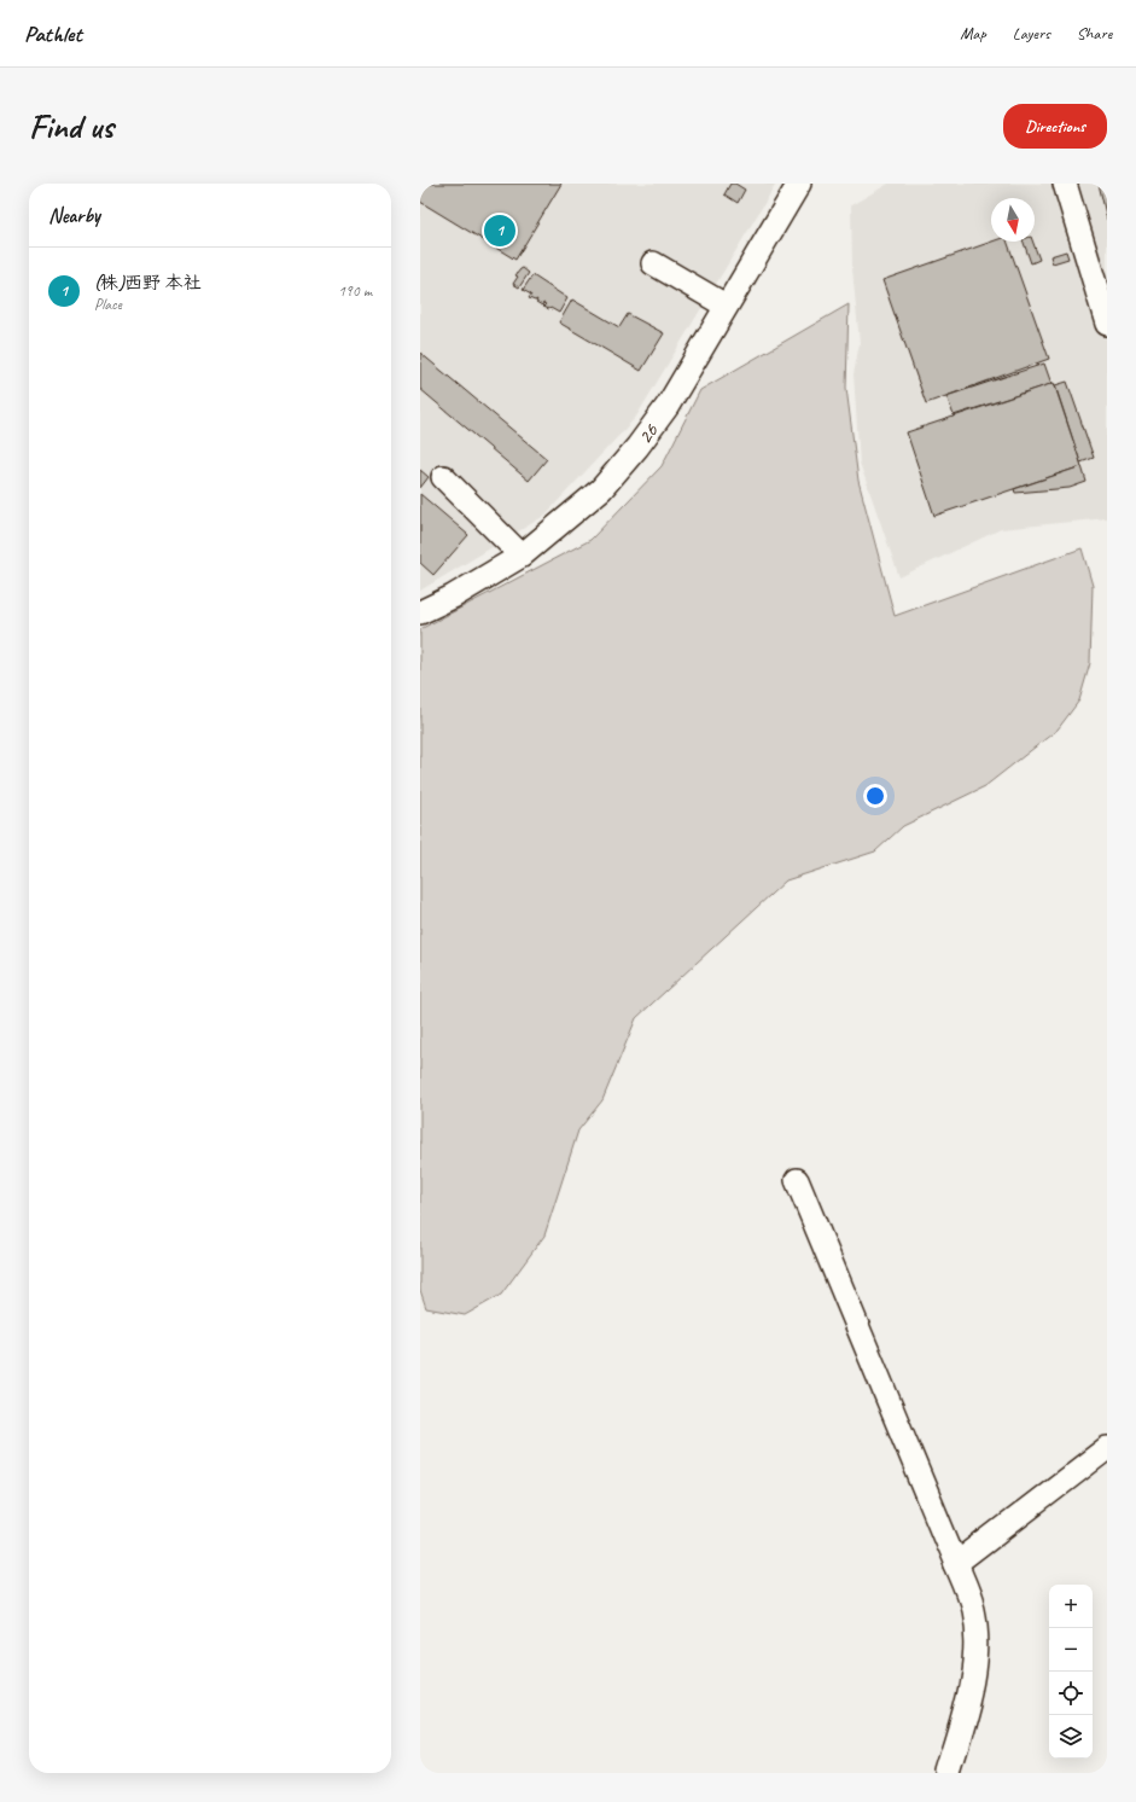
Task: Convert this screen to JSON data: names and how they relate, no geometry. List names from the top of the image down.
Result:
{
  "streets": {
    "street": ["26"]
  },
  "north": "bottom",
  "page": {
    "header": "Pathlet",
    "nav": ["Map", "Layers", "Share"],
    "buttons": "Directions",
    "title": "Find us",
    "heading": "Nearby",
    "pins": "1",
    "list": [
      {
        "mark": "1",
        "name": "(株)西野 本社",
        "note": "Place",
        "value": "190 m"
      }
    ],
    "map_buttons": ["+", "−"]
  }
}
